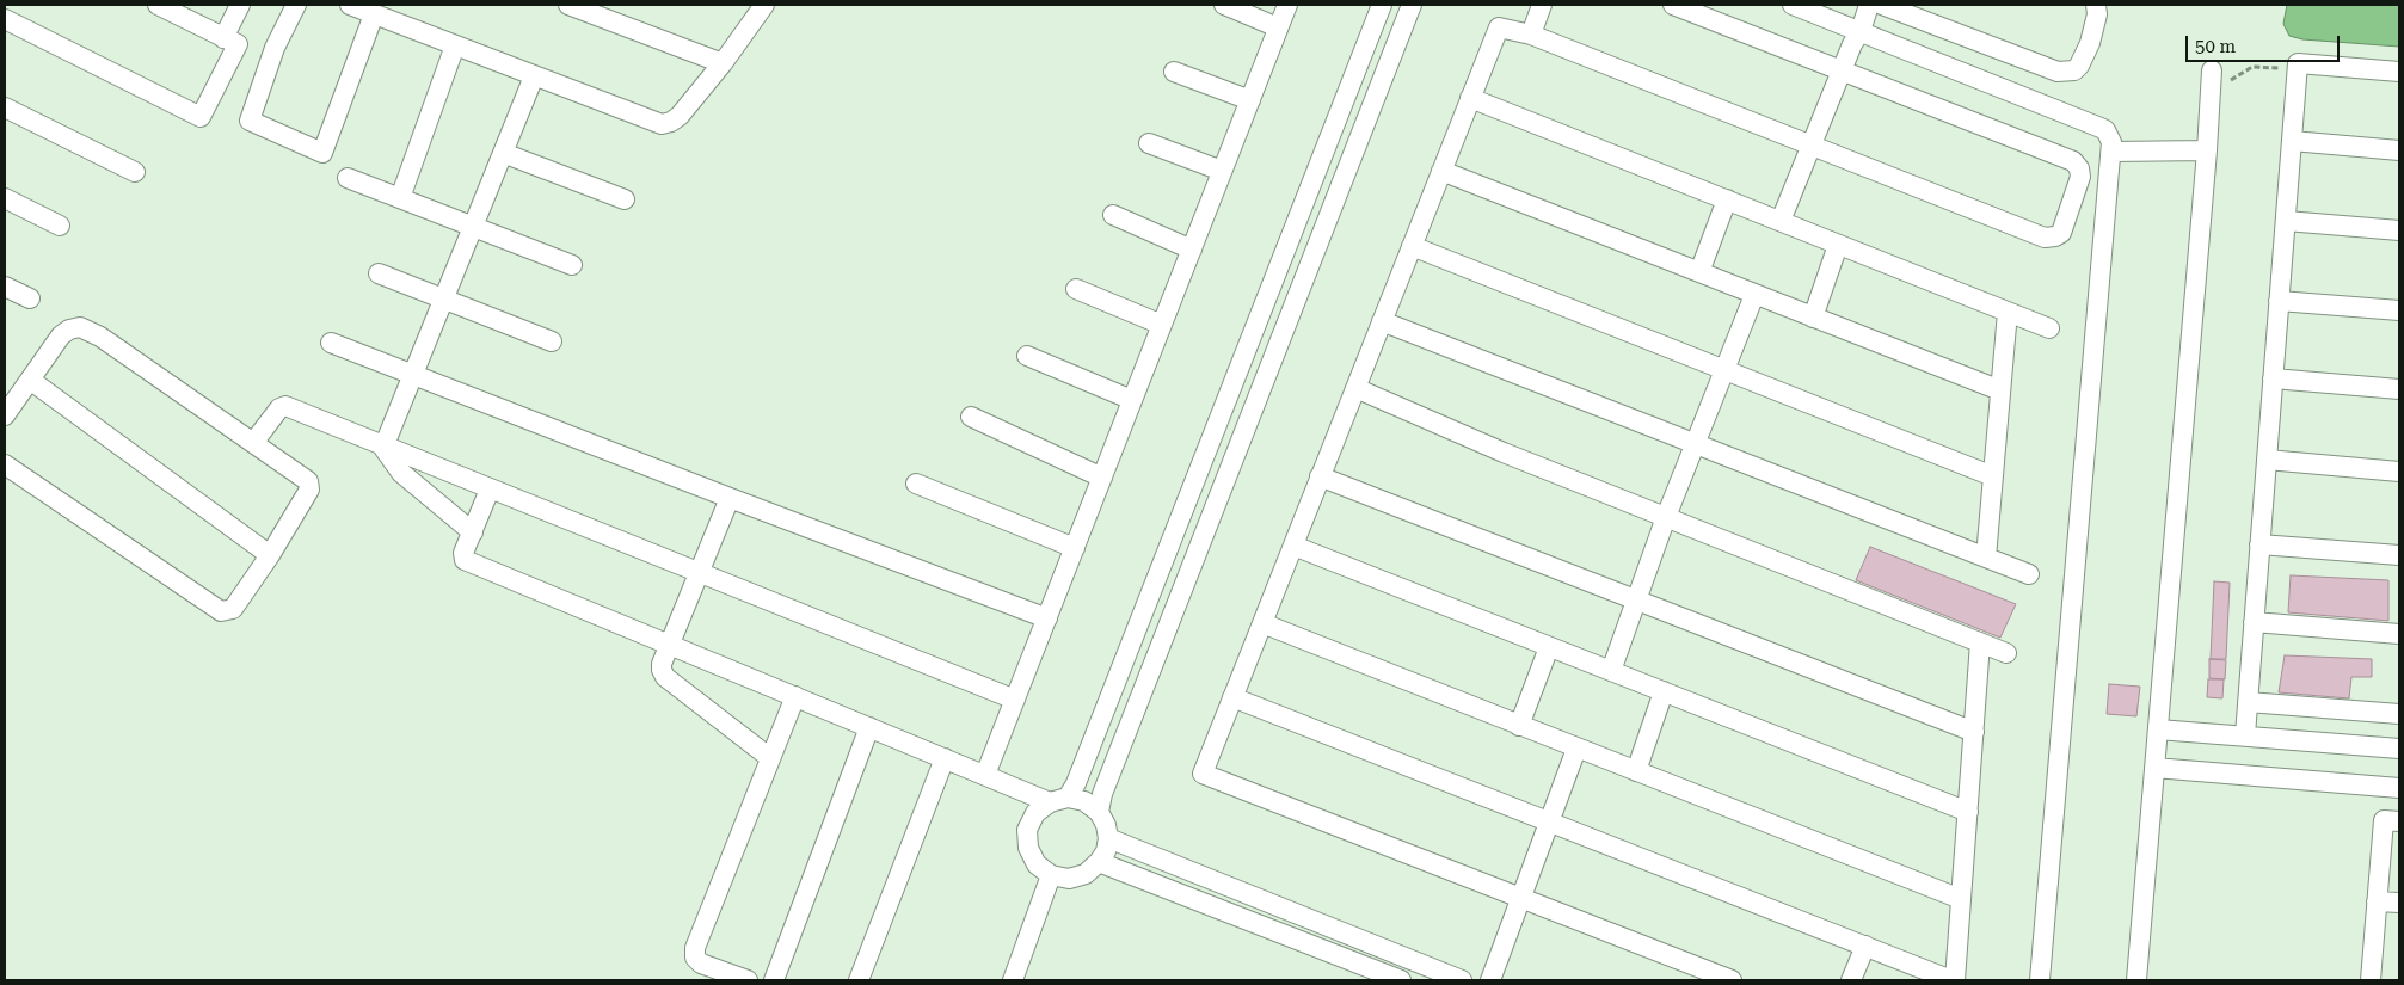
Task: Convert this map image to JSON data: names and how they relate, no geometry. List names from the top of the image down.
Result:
{
  "scale_bar": "50 m"
}
